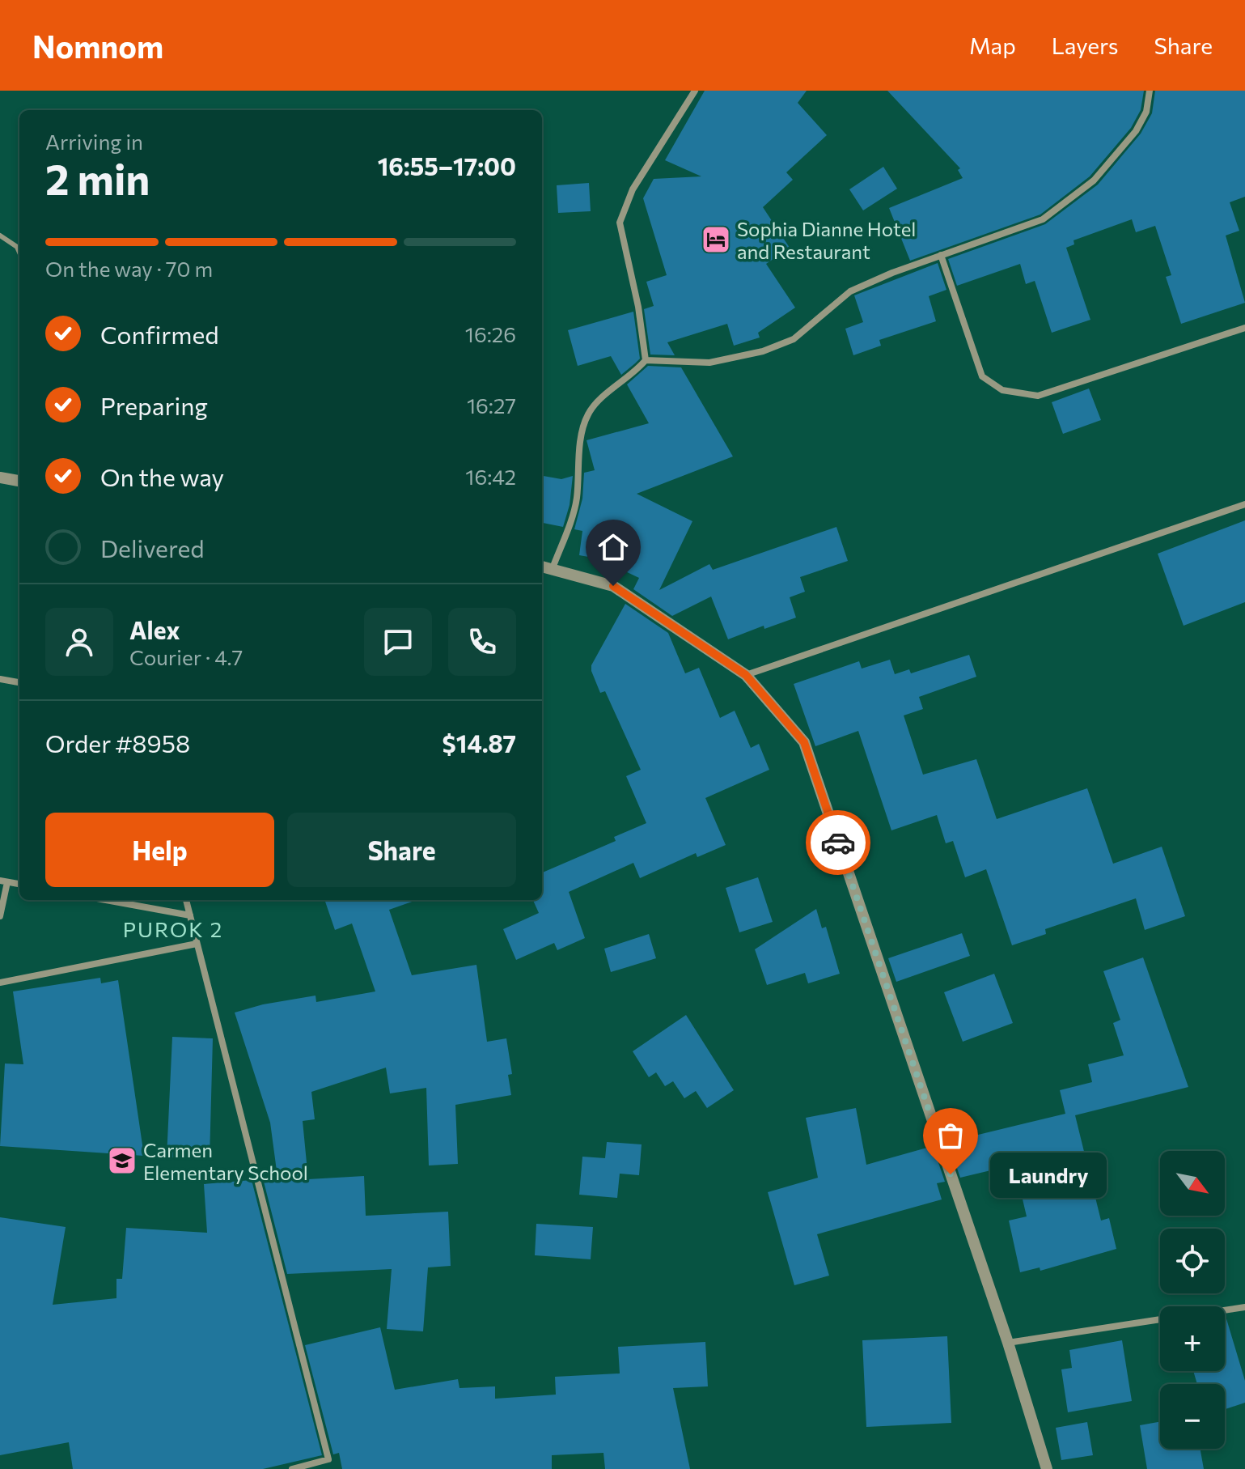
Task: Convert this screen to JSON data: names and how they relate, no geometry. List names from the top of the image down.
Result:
{
  "districts": ["PUROK 2"],
  "places": {
    "hotel": ["Sophia Dianne Hotel and Restaurant"],
    "school or university": ["Carmen Elementary School"],
    "other": ["Laundry"]
  },
  "north": "bottom right",
  "page": {
    "header": "Nomnom",
    "nav": ["Map", "Layers", "Share"],
    "heading": ["2 min", "Arriving in", "16:55–17:00"],
    "panel": [
      "Alex",
      "Courier · 4.7",
      "Order #8958",
      "$14.87"
    ],
    "bar": "On the way · 70 m",
    "list": [
      ["Confirmed", "16:26"],
      ["Preparing", "16:27"],
      ["On the way", "16:42"],
      "Delivered"
    ],
    "buttons": ["Help", "Share"],
    "map_buttons": ["+", "−"],
    "bubble": "Laundry"
  }
}
